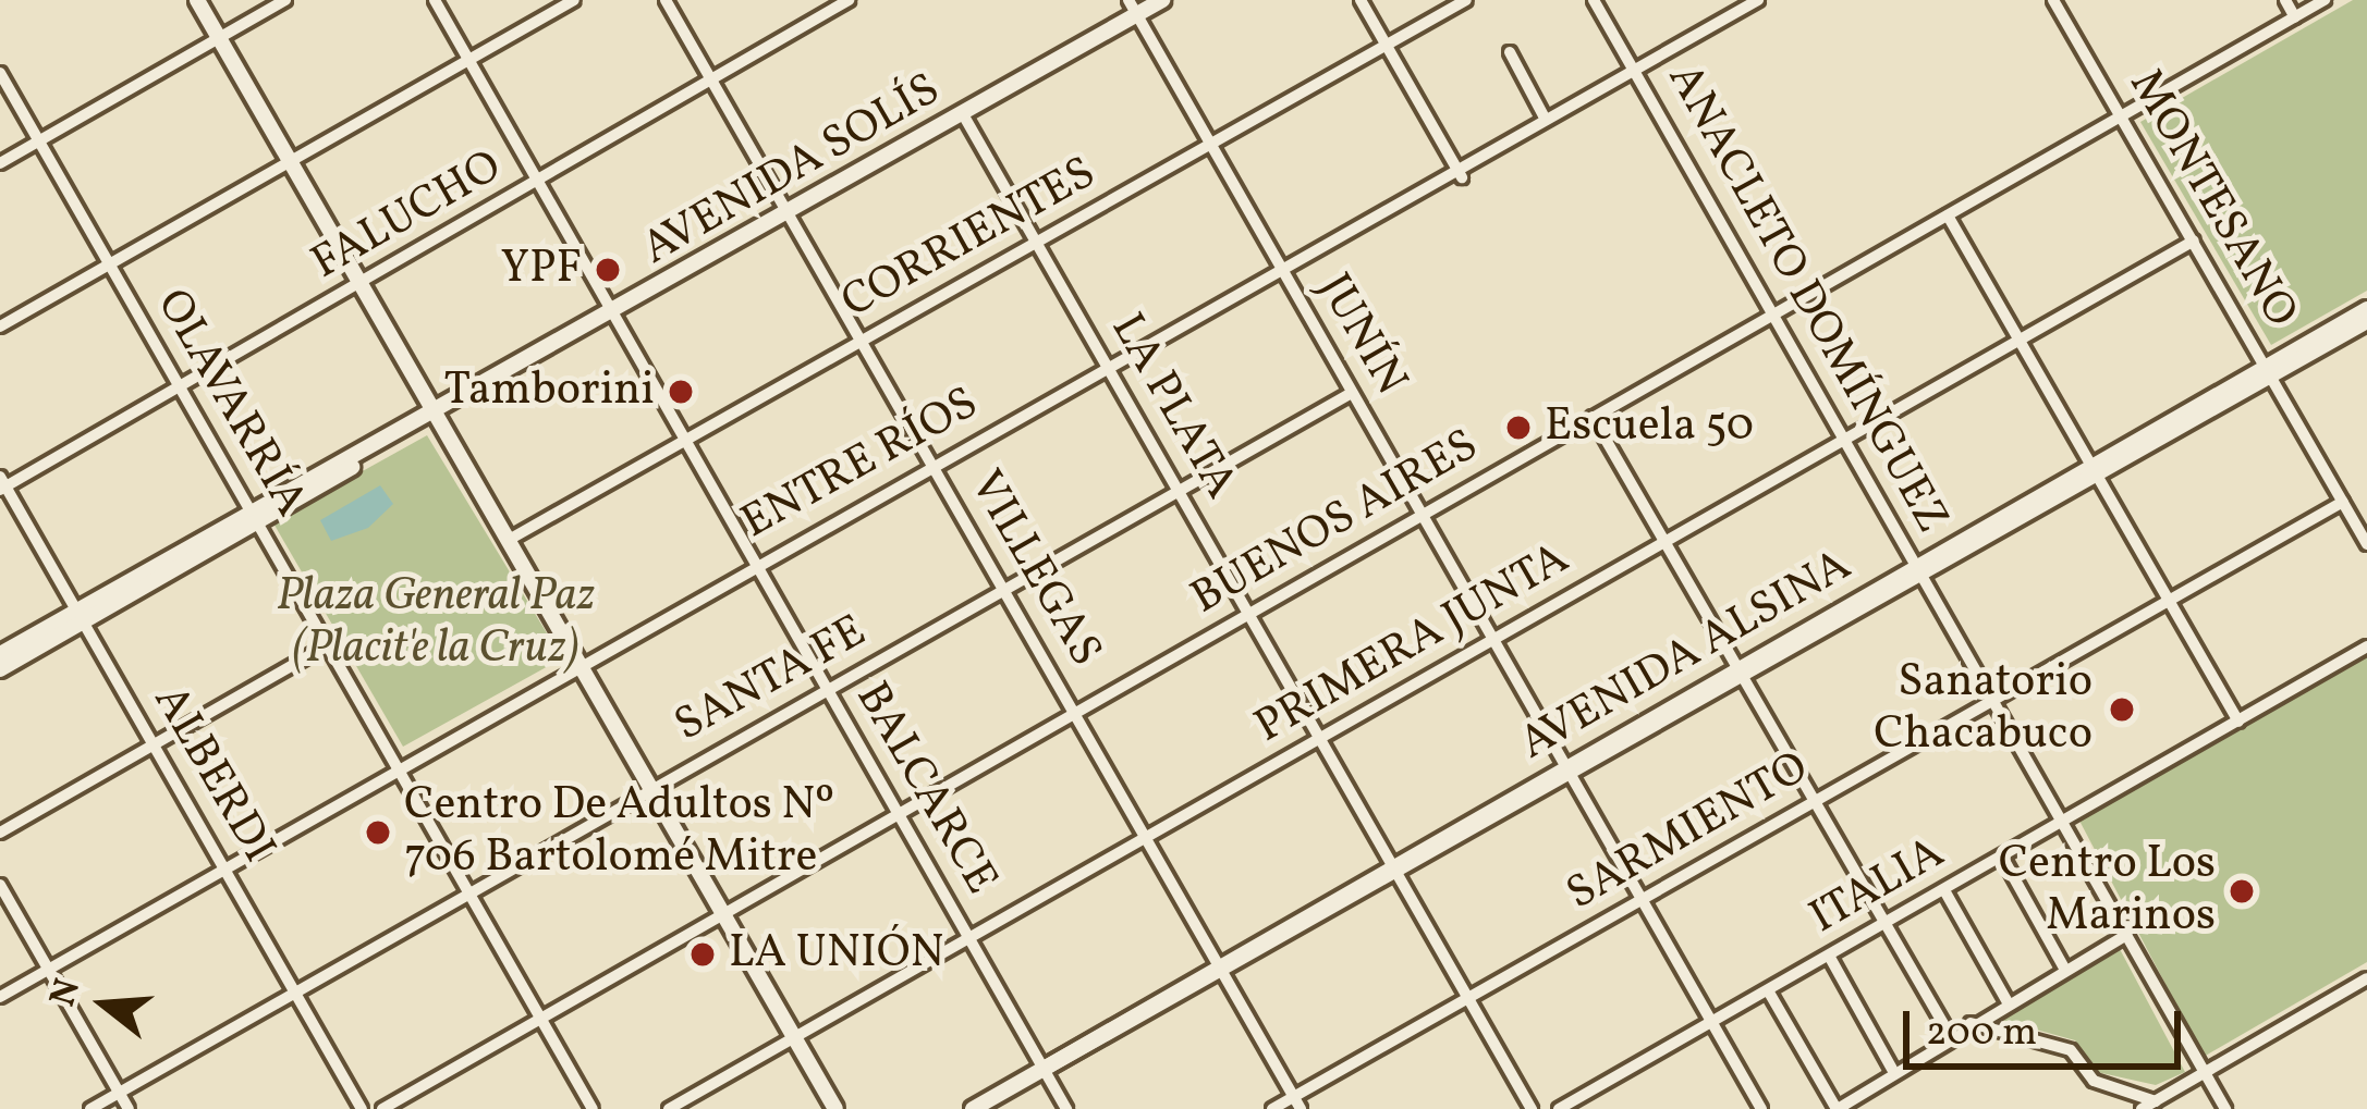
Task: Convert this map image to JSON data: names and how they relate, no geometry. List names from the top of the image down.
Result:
{
  "streets": {
    "street": [
      "AVENIDA SOLÍS",
      "MONTESANO",
      "FALUCHO",
      "CORRIENTES",
      "ANACLETO DOMÍNGUEZ",
      "JUNÍN",
      "OLAVARRÍA",
      "LA PLATA",
      "ENTRE RÍOS",
      "BUENOS AIRES",
      "VILLEGAS",
      "PRIMERA JUNTA",
      "AVENIDA ALSINA",
      "SANTA FE",
      "ALBERDI",
      "BALCARCE",
      "SARMIENTO",
      "ITALIA"
    ]
  },
  "crossings": [
    ["AVENIDA SOLÍS", "JUNÍN"],
    ["AVENIDA SOLÍS", "OLAVARRÍA"],
    ["AVENIDA SOLÍS", "LA PLATA"],
    ["AVENIDA SOLÍS", "VILLEGAS"],
    ["AVENIDA SOLÍS", "ALBERDI"],
    ["AVENIDA SOLÍS", "BALCARCE"],
    ["MONTESANO", "BUENOS AIRES"],
    ["MONTESANO", "PRIMERA JUNTA"],
    ["MONTESANO", "AVENIDA ALSINA"],
    ["MONTESANO", "SARMIENTO"],
    ["FALUCHO", "OLAVARRÍA"],
    ["FALUCHO", "VILLEGAS"],
    ["FALUCHO", "ALBERDI"],
    ["FALUCHO", "BALCARCE"],
    ["CORRIENTES", "JUNÍN"],
    ["CORRIENTES", "LA PLATA"],
    ["CORRIENTES", "VILLEGAS"],
    ["CORRIENTES", "BALCARCE"],
    ["ANACLETO DOMÍNGUEZ", "ENTRE RÍOS"],
    ["ANACLETO DOMÍNGUEZ", "BUENOS AIRES"],
    ["ANACLETO DOMÍNGUEZ", "PRIMERA JUNTA"],
    ["ANACLETO DOMÍNGUEZ", "AVENIDA ALSINA"],
    ["ANACLETO DOMÍNGUEZ", "SARMIENTO"],
    ["ANACLETO DOMÍNGUEZ", "ITALIA"],
    ["JUNÍN", "ENTRE RÍOS"],
    ["JUNÍN", "BUENOS AIRES"],
    ["JUNÍN", "PRIMERA JUNTA"],
    ["JUNÍN", "AVENIDA ALSINA"],
    ["JUNÍN", "SANTA FE"],
    ["JUNÍN", "SARMIENTO"],
    ["JUNÍN", "ITALIA"],
    ["OLAVARRÍA", "ENTRE RÍOS"],
    ["OLAVARRÍA", "BUENOS AIRES"],
    ["OLAVARRÍA", "SANTA FE"],
    ["LA PLATA", "ENTRE RÍOS"],
    ["LA PLATA", "BUENOS AIRES"],
    ["LA PLATA", "PRIMERA JUNTA"],
    ["LA PLATA", "AVENIDA ALSINA"],
    ["LA PLATA", "SANTA FE"],
    ["LA PLATA", "SARMIENTO"],
    ["ENTRE RÍOS", "VILLEGAS"],
    ["ENTRE RÍOS", "ALBERDI"],
    ["ENTRE RÍOS", "BALCARCE"],
    ["BUENOS AIRES", "VILLEGAS"],
    ["BUENOS AIRES", "BALCARCE"],
    ["VILLEGAS", "PRIMERA JUNTA"],
    ["VILLEGAS", "AVENIDA ALSINA"],
    ["VILLEGAS", "SANTA FE"],
    ["VILLEGAS", "SARMIENTO"],
    ["PRIMERA JUNTA", "BALCARCE"],
    ["AVENIDA ALSINA", "BALCARCE"],
    ["SANTA FE", "ALBERDI"],
    ["SANTA FE", "BALCARCE"]
  ],
  "parks": ["Plaza General Paz (Placit'e la Cruz)"],
  "places": [
    "YPF",
    "Tamborini",
    "Escuela 50",
    "Sanatorio Chacabuco",
    "Centro De Adultos Nº 706 Bartolomé Mitre",
    "Centro Los Marinos",
    "LA UNIÓN"
  ],
  "scale_bar": "200 m",
  "north": "left"
}
